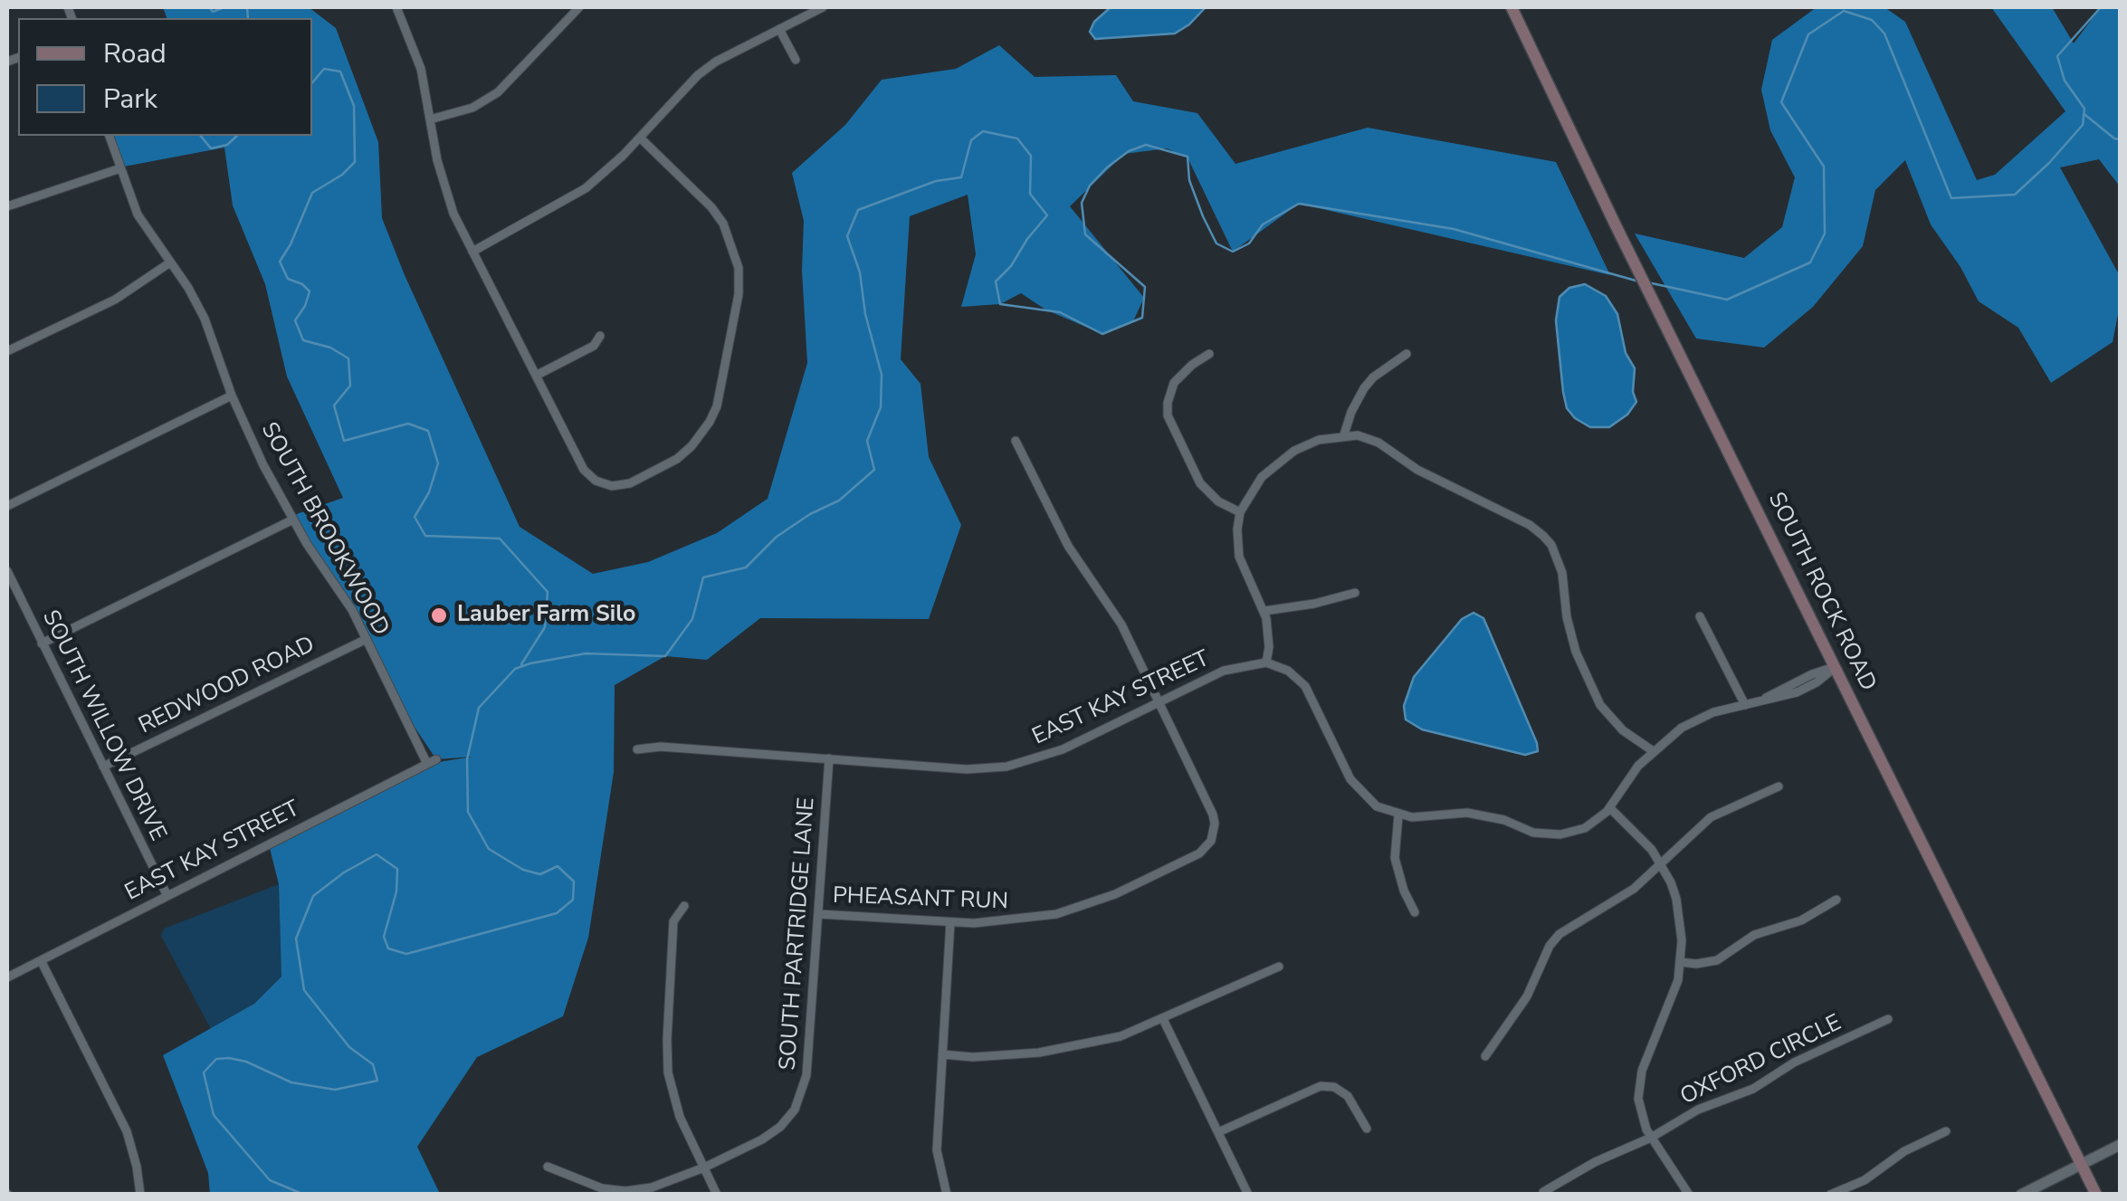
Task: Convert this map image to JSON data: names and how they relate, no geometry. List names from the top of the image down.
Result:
{
  "streets": {
    "main road": ["SOUTH ROCK ROAD"],
    "street": [
      "SOUTH BROOKWOOD",
      "REDWOOD ROAD",
      "EAST KAY STREET",
      "SOUTH WILLOW DRIVE",
      "PHEASANT RUN",
      "SOUTH PARTRIDGE LANE",
      "OXFORD CIRCLE"
    ]
  },
  "crossings": [
    ["SOUTH BROOKWOOD", "REDWOOD ROAD"],
    ["SOUTH BROOKWOOD", "EAST KAY STREET"],
    ["REDWOOD ROAD", "SOUTH WILLOW DRIVE"],
    ["EAST KAY STREET", "SOUTH WILLOW DRIVE"],
    ["EAST KAY STREET", "PHEASANT RUN"],
    ["EAST KAY STREET", "SOUTH PARTRIDGE LANE"],
    ["PHEASANT RUN", "SOUTH PARTRIDGE LANE"]
  ],
  "places": ["Lauber Farm Silo"],
  "legend": ["Road", "Park"]
}
